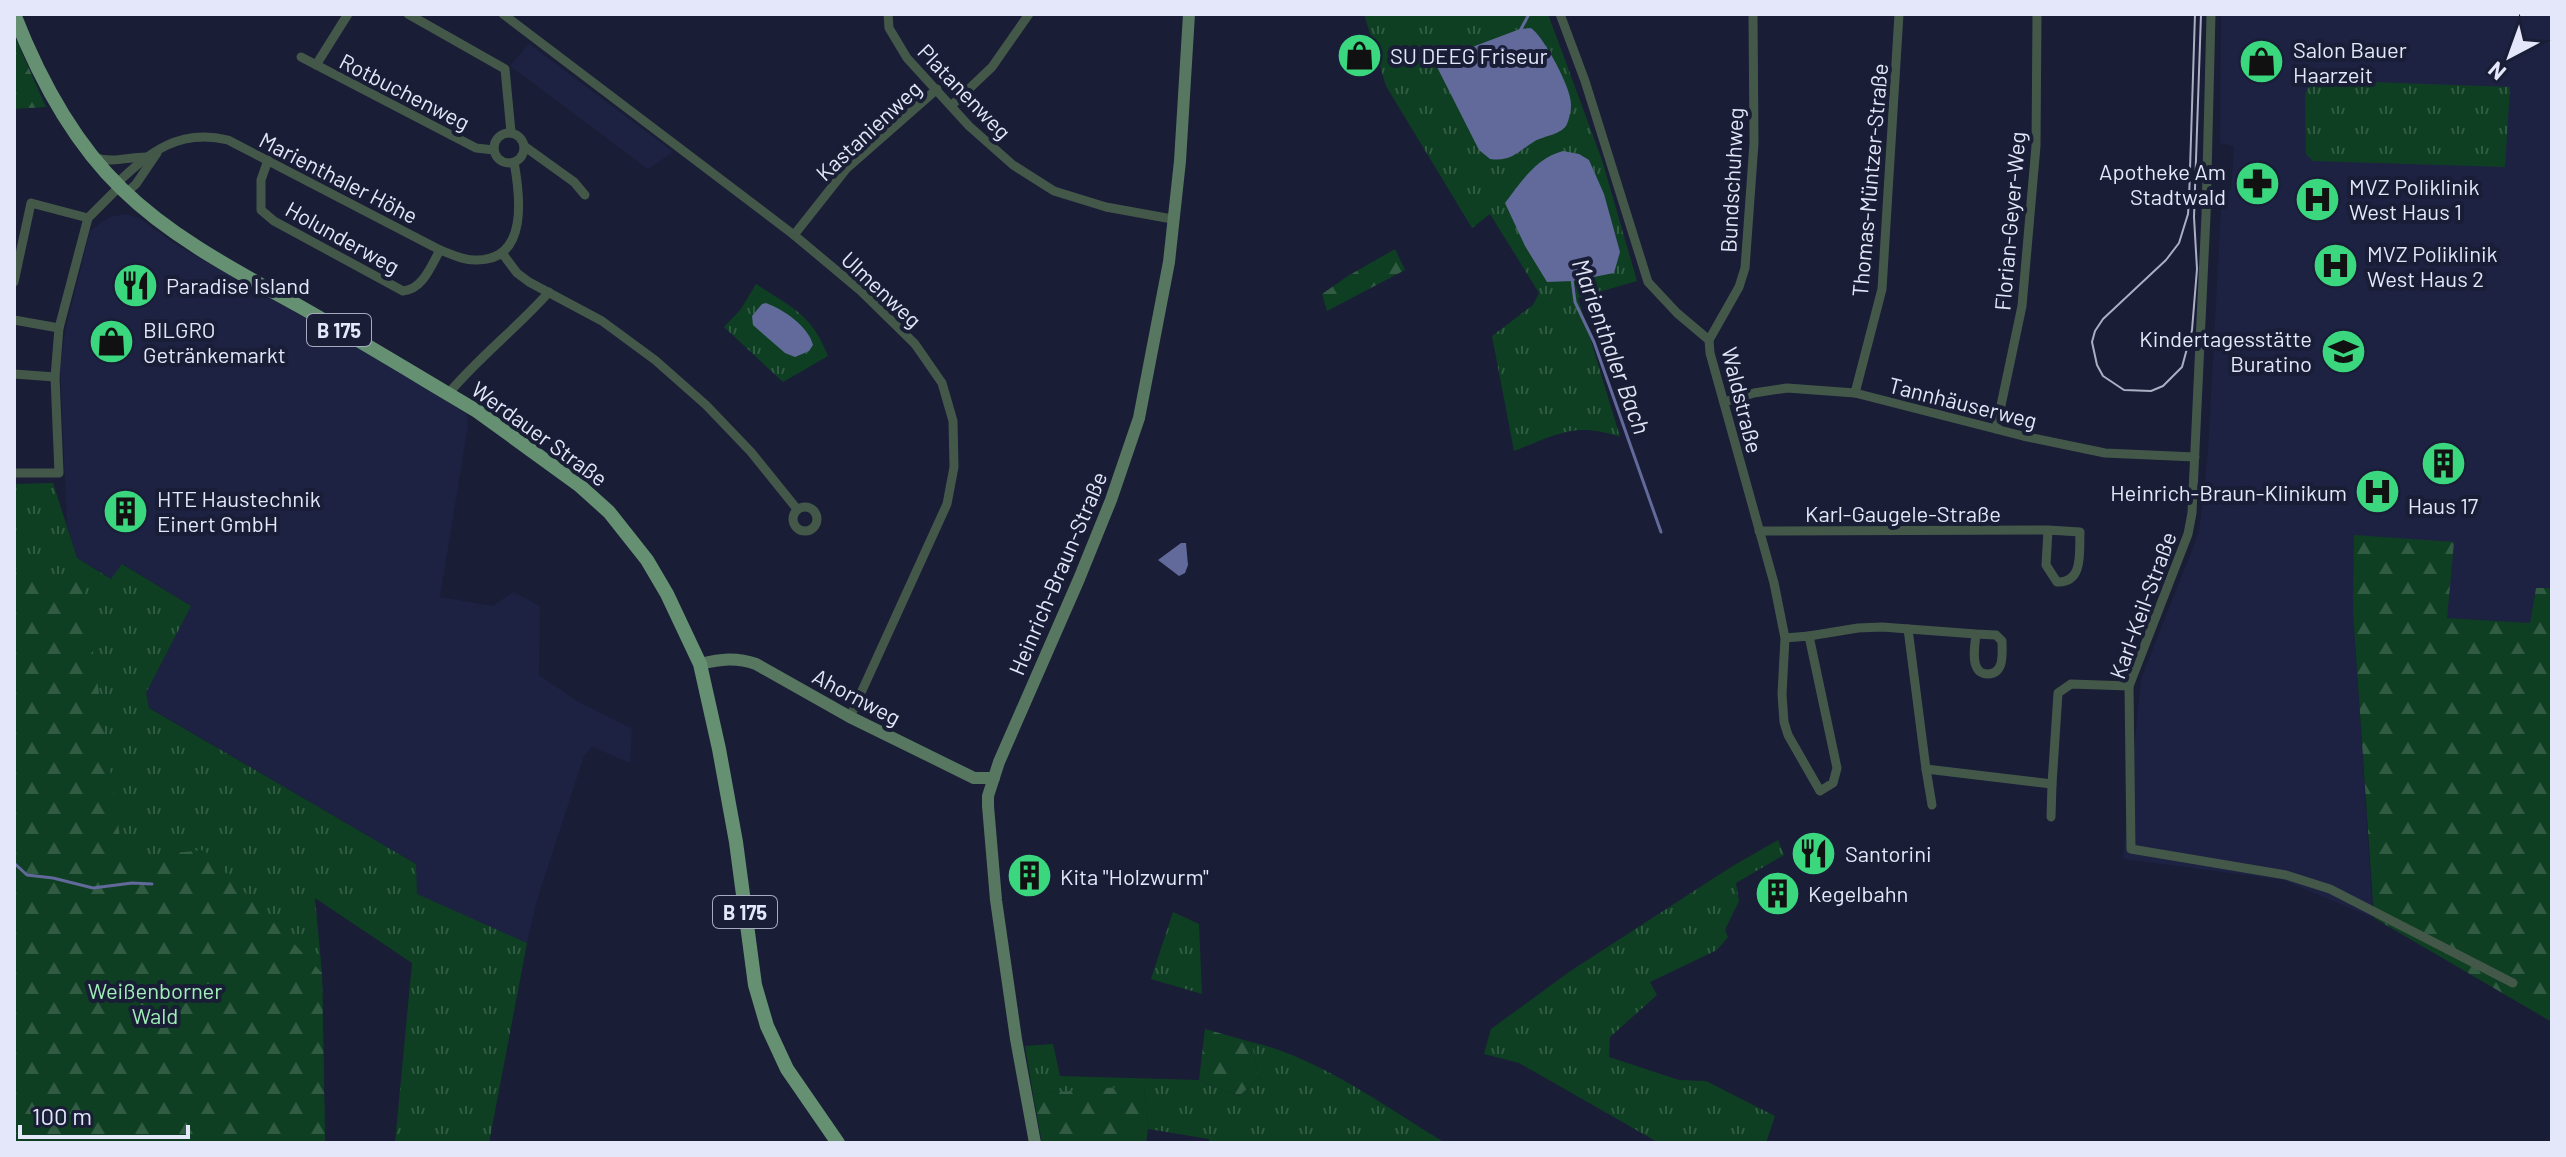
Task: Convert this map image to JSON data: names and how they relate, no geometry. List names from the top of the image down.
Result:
{
  "streets": {
    "main road": ["B 175", "Werdauer Straße"],
    "street": [
      "Rotbuchenweg",
      "Platanenweg",
      "Kastanienweg",
      "Marienthaler Höhe",
      "Bundschuhweg",
      "Thomas-Müntzer-Straße",
      "Florian-Geyer-Weg",
      "Holunderweg",
      "Ulmenweg",
      "Waldstraße",
      "Tannhäuserweg",
      "Karl-Gaugele-Straße",
      "Heinrich-Braun-Straße",
      "Karl-Keil-Straße",
      "Ahornweg"
    ]
  },
  "crossings": [
    ["Platanenweg", "Kastanienweg"],
    ["Platanenweg", "Heinrich-Braun-Straße"],
    ["Kastanienweg", "Ulmenweg"],
    ["Marienthaler Höhe", "Holunderweg"],
    ["Marienthaler Höhe", "Werdauer Straße"],
    ["Bundschuhweg", "Waldstraße"],
    ["Thomas-Müntzer-Straße", "Tannhäuserweg"],
    ["Florian-Geyer-Weg", "Tannhäuserweg"],
    ["Ulmenweg", "Ahornweg"],
    ["Waldstraße", "Tannhäuserweg"],
    ["Waldstraße", "Karl-Gaugele-Straße"],
    ["Tannhäuserweg", "Karl-Keil-Straße"],
    ["Werdauer Straße", "Ahornweg"],
    ["Heinrich-Braun-Straße", "Ahornweg"]
  ],
  "water": ["Marienthaler Bach"],
  "parks": ["Weißenborner Wald"],
  "places": {
    "shop": ["SU DEEG Friseur", "Salon Bauer Haarzeit", "BILGRO Getränkemarkt"],
    "pharmacy": ["Apotheke Am Stadtwald"],
    "hospital": ["MVZ Poliklinik West Haus 1", "MVZ Poliklinik West Haus 2", "Heinrich-Braun-Klinikum"],
    "restaurant": ["Paradise Island", "Santorini"],
    "school or university": ["Kindertagesstätte Buratino"],
    "building": [
      "Haus 17",
      "HTE Haustechnik Einert GmbH",
      "Kita \"Holzwurm\"",
      "Kegelbahn"
    ]
  },
  "scale_bar": "100 m",
  "north": "bottom left"
}
